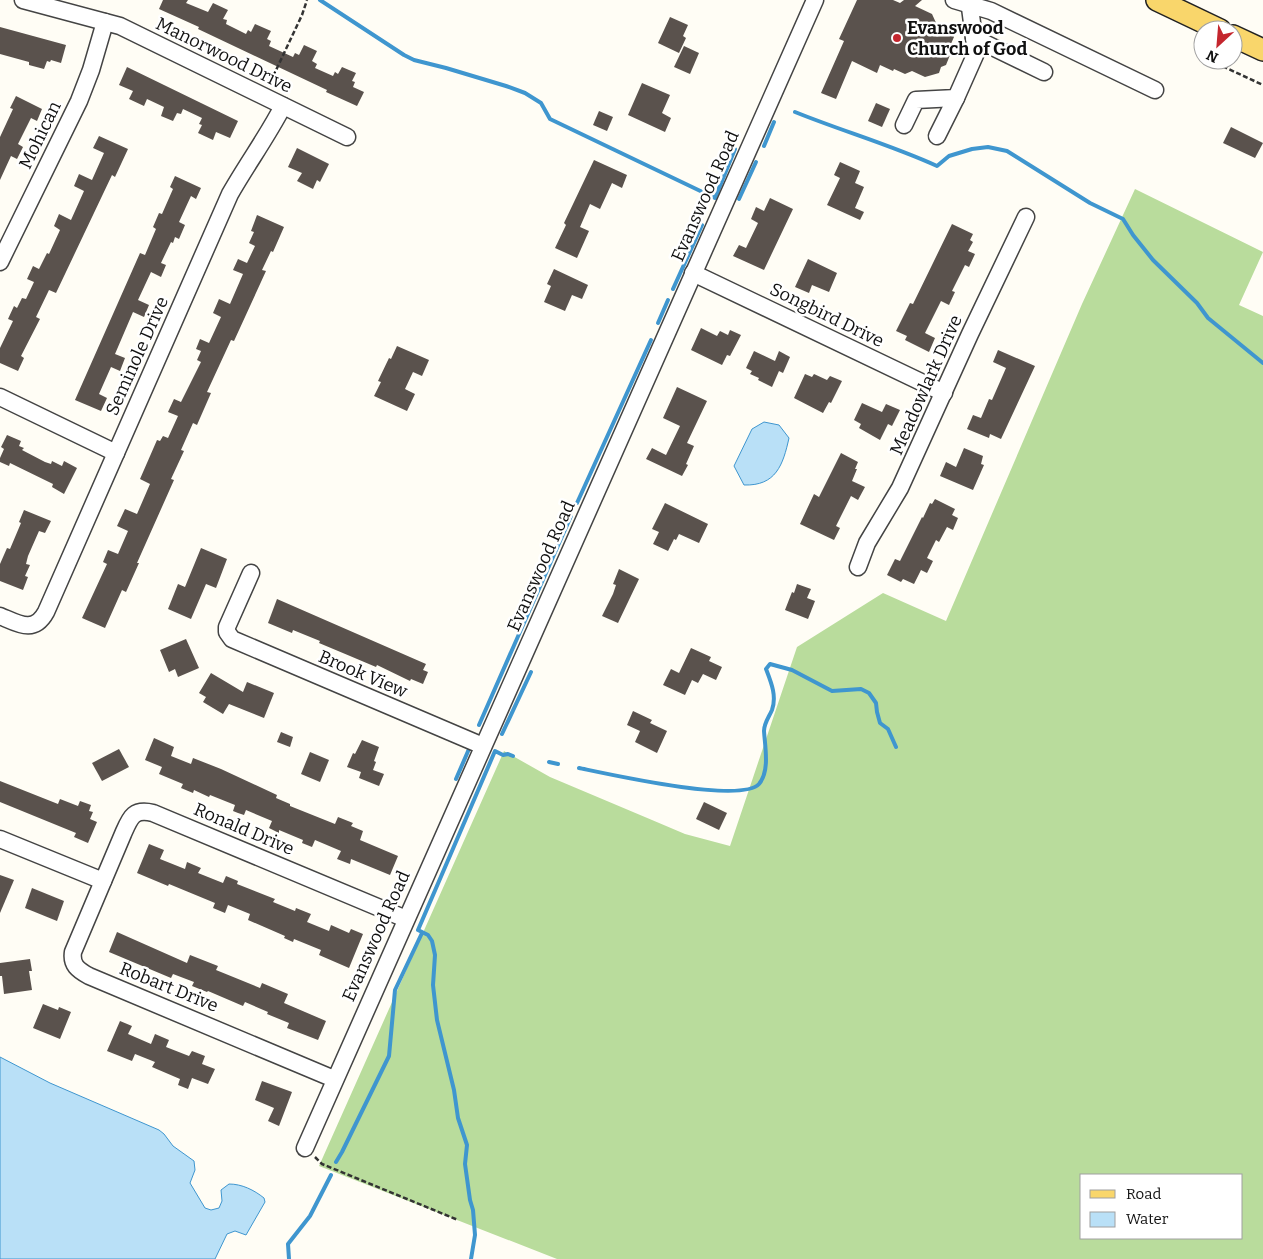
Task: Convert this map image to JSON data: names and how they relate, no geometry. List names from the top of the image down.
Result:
{
  "streets": {
    "street": [
      "Manorwood Drive",
      "Mohican",
      "Evanswood Road",
      "Songbird Drive",
      "Seminole Drive",
      "Meadowlark Drive",
      "Brook View",
      "Ronald Drive",
      "Robart Drive"
    ]
  },
  "crossings": [
    ["Manorwood Drive", "Mohican"],
    ["Manorwood Drive", "Seminole Drive"],
    ["Evanswood Road", "Songbird Drive"],
    ["Evanswood Road", "Brook View"],
    ["Evanswood Road", "Ronald Drive"],
    ["Evanswood Road", "Robart Drive"],
    ["Songbird Drive", "Meadowlark Drive"],
    ["Ronald Drive", "Robart Drive"]
  ],
  "places": ["Evanswood Church of God"],
  "legend": ["Road", "Water"],
  "north": "bottom left"
}
